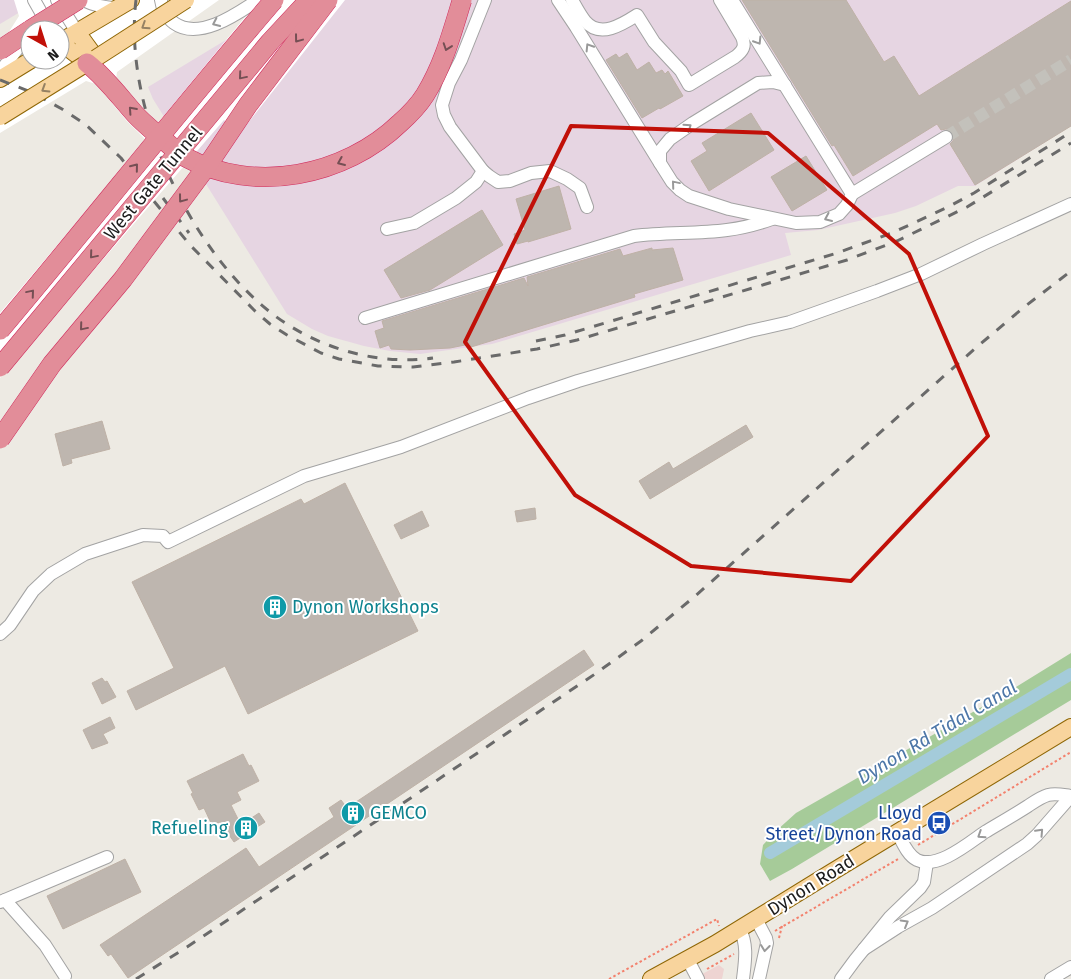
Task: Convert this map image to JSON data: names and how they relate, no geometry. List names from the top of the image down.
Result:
{
  "streets": {
    "highway": ["West Gate Tunnel"],
    "main road": ["Dynon Road"]
  },
  "water": ["Dynon Rd Tidal Canal"],
  "places": {
    "building": ["Dynon Workshops", "GEMCO", "Refueling"],
    "bus stop": ["Lloyd Street/Dynon Road"]
  },
  "north": "bottom right"
}
